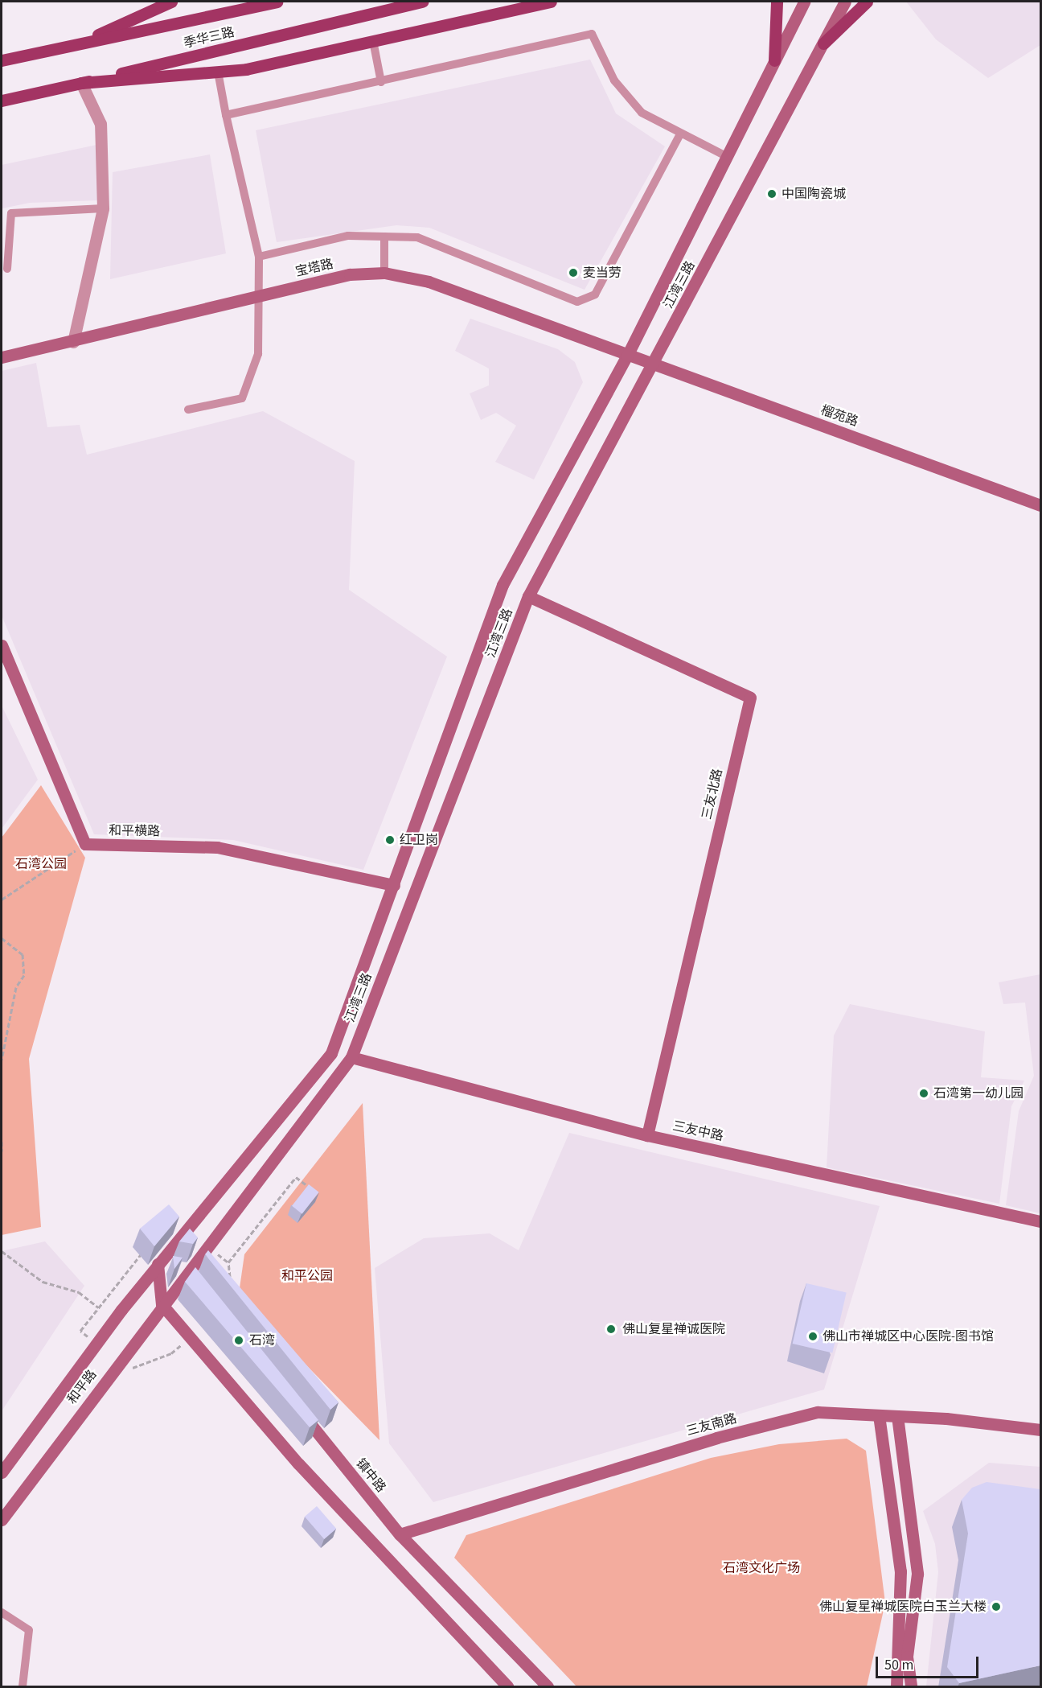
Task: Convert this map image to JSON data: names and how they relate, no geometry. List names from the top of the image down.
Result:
{
  "streets": {
    "main road": [
      "季华三路",
      "宝塔路",
      "江湾三路",
      "榴苑路",
      "三友北路",
      "和平横路",
      "三友中路",
      "和平路",
      "三友南路",
      "镇中路"
    ]
  },
  "crossings": [
    ["宝塔路", "江湾三路"],
    ["宝塔路", "榴苑路"],
    ["江湾三路", "榴苑路"],
    ["江湾三路", "三友北路"],
    ["江湾三路", "和平横路"],
    ["江湾三路", "三友中路"],
    ["江湾三路", "和平路"],
    ["三友北路", "三友中路"],
    ["三友南路", "镇中路"]
  ],
  "parks": ["石湾公园", "和平公园", "石湾文化广场"],
  "places": [
    "中国陶瓷城",
    "麦当劳",
    "红卫岗",
    "石湾第一幼儿园",
    "佛山复星禅诚医院",
    "佛山市禅城区中心医院-图书馆",
    "石湾",
    "佛山复星禅城医院白玉兰大楼"
  ],
  "scale_bar": "50 m"
}
